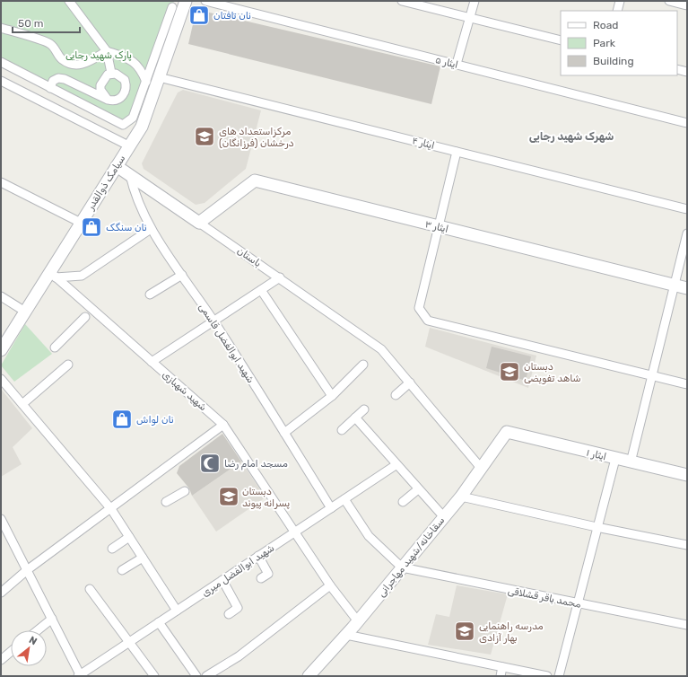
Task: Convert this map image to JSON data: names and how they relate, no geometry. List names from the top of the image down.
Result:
{
  "streets": {
    "street": [
      "ایثار ۵",
      "ایثار ۴",
      "سیامک ذوالقدر",
      "ایثار ۳",
      "باستان",
      "شهید ابوالفضل قاسمی",
      "شهید شهبازی",
      "ایثار ۱",
      "سقاخانه/شهید مهاجرانی",
      "شهید ابوالفضل میری",
      "محمد باقر قشلاقی"
    ]
  },
  "crossings": [
    ["ایثار ۴", "سیامک ذوالقدر"],
    ["سیامک ذوالقدر", "باستان"],
    ["سیامک ذوالقدر", "شهید شهبازی"],
    ["ایثار ۳", "باستان"],
    ["باستان", "شهید ابوالفضل قاسمی"],
    ["باستان", "سقاخانه/شهید مهاجرانی"],
    ["شهید ابوالفضل قاسمی", "شهید ابوالفضل میری"],
    ["شهید شهبازی", "سقاخانه/شهید مهاجرانی"],
    ["شهید شهبازی", "شهید ابوالفضل میری"],
    ["ایثار ۱", "سقاخانه/شهید مهاجرانی"],
    ["سقاخانه/شهید مهاجرانی", "محمد باقر قشلاقی"]
  ],
  "districts": ["شهرک شهید رجایی"],
  "parks": ["پارک شهید رجایی"],
  "places": {
    "shop": ["نان تافتان", "نان سنگک", "نان لواش"],
    "school or university": [
      "مرکزاستعداد های درخشان (فرزانگان)",
      "دبستان شاهد تفویضی",
      "دبستان پسرانه پیوند",
      "مدرسه راهنمایی بهار آزادی"
    ],
    "mosque": ["مسجد امام رضا"]
  },
  "legend": ["Road", "Park", "Building"],
  "scale_bar": "50 m",
  "north": "top right"
}
